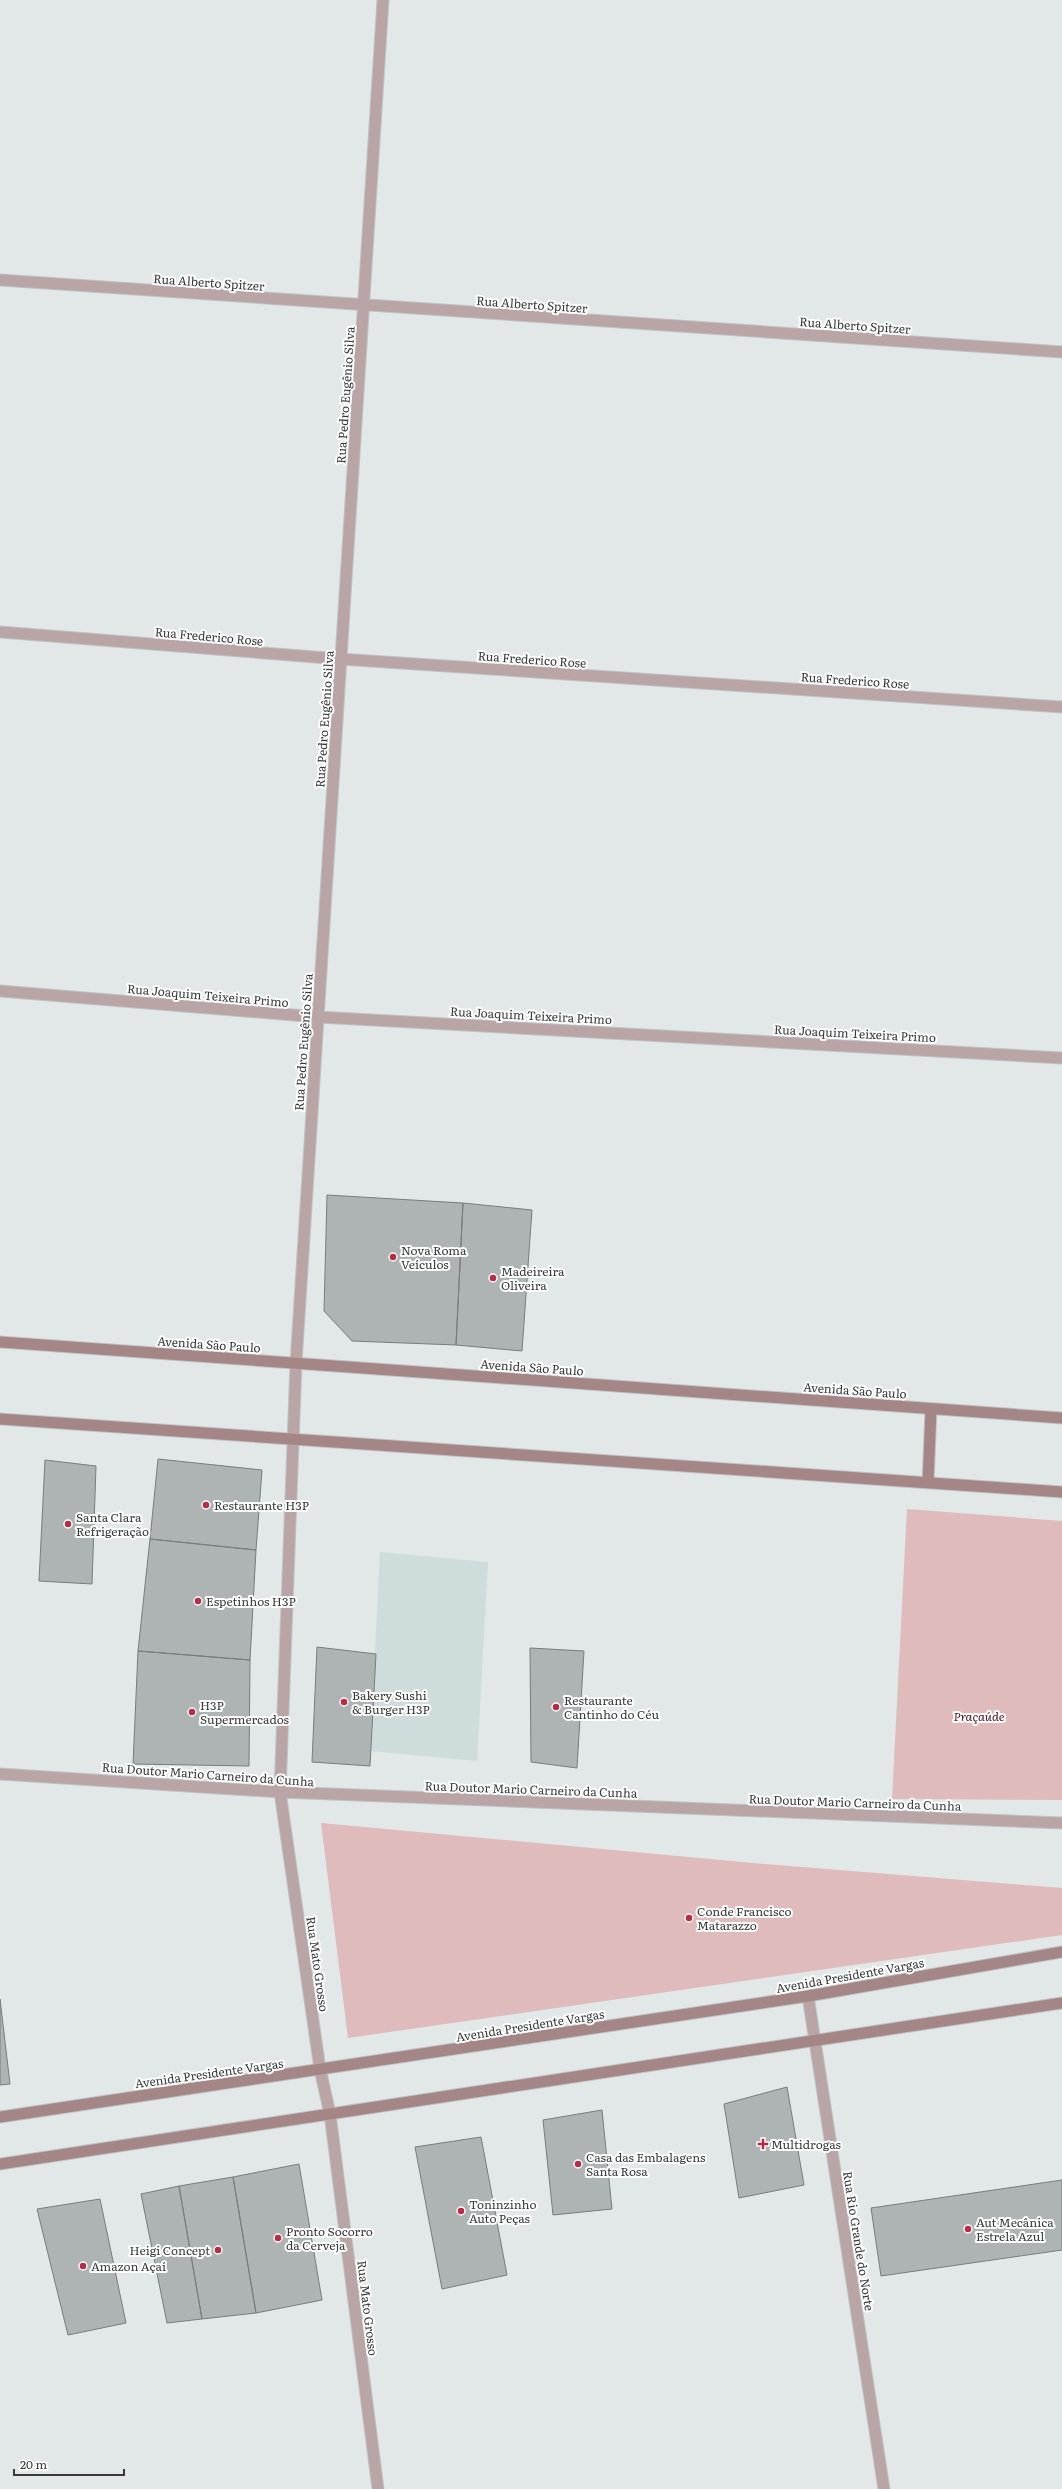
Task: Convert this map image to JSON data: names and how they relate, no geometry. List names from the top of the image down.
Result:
{
  "streets": {
    "main road": ["Avenida São Paulo", "Avenida Presidente Vargas"],
    "street": [
      "Rua Alberto Spitzer",
      "Rua Pedro Eugênio Silva",
      "Rua Frederico Rose",
      "Rua Joaquim Teixeira Primo",
      "Rua Doutor Mario Carneiro da Cunha",
      "Rua Mato Grosso",
      "Rua Rio Grande do Norte"
    ]
  },
  "crossings": [
    ["Rua Alberto Spitzer", "Rua Pedro Eugênio Silva"],
    ["Rua Pedro Eugênio Silva", "Rua Frederico Rose"],
    ["Rua Pedro Eugênio Silva", "Rua Joaquim Teixeira Primo"],
    ["Rua Pedro Eugênio Silva", "Avenida São Paulo"],
    ["Rua Pedro Eugênio Silva", "Rua Mato Grosso"],
    ["Rua Doutor Mario Carneiro da Cunha", "Rua Mato Grosso"],
    ["Rua Mato Grosso", "Avenida Presidente Vargas"],
    ["Avenida Presidente Vargas", "Rua Rio Grande do Norte"]
  ],
  "parks": ["Praçaúde"],
  "places": {
    "other": [
      "Nova Roma Veículos",
      "Madeireira Oliveira",
      "Restaurante H3P",
      "Santa Clara Refrigeração",
      "Espetinhos H3P",
      "Bakery Sushi & Burger H3P",
      "Restaurante Cantinho do Céu",
      "H3P Supermercados",
      "Conde Francisco Matarazzo",
      "Casa das Embalagens Santa Rosa",
      "Toninzinho Auto Peças",
      "Aut Mecânica Estrela Azul",
      "Pronto Socorro da Cerveja",
      "Heigi Concept",
      "Amazon Açaí"
    ],
    "health": ["Multidrogas"]
  },
  "scale_bar": "20 m"
}
